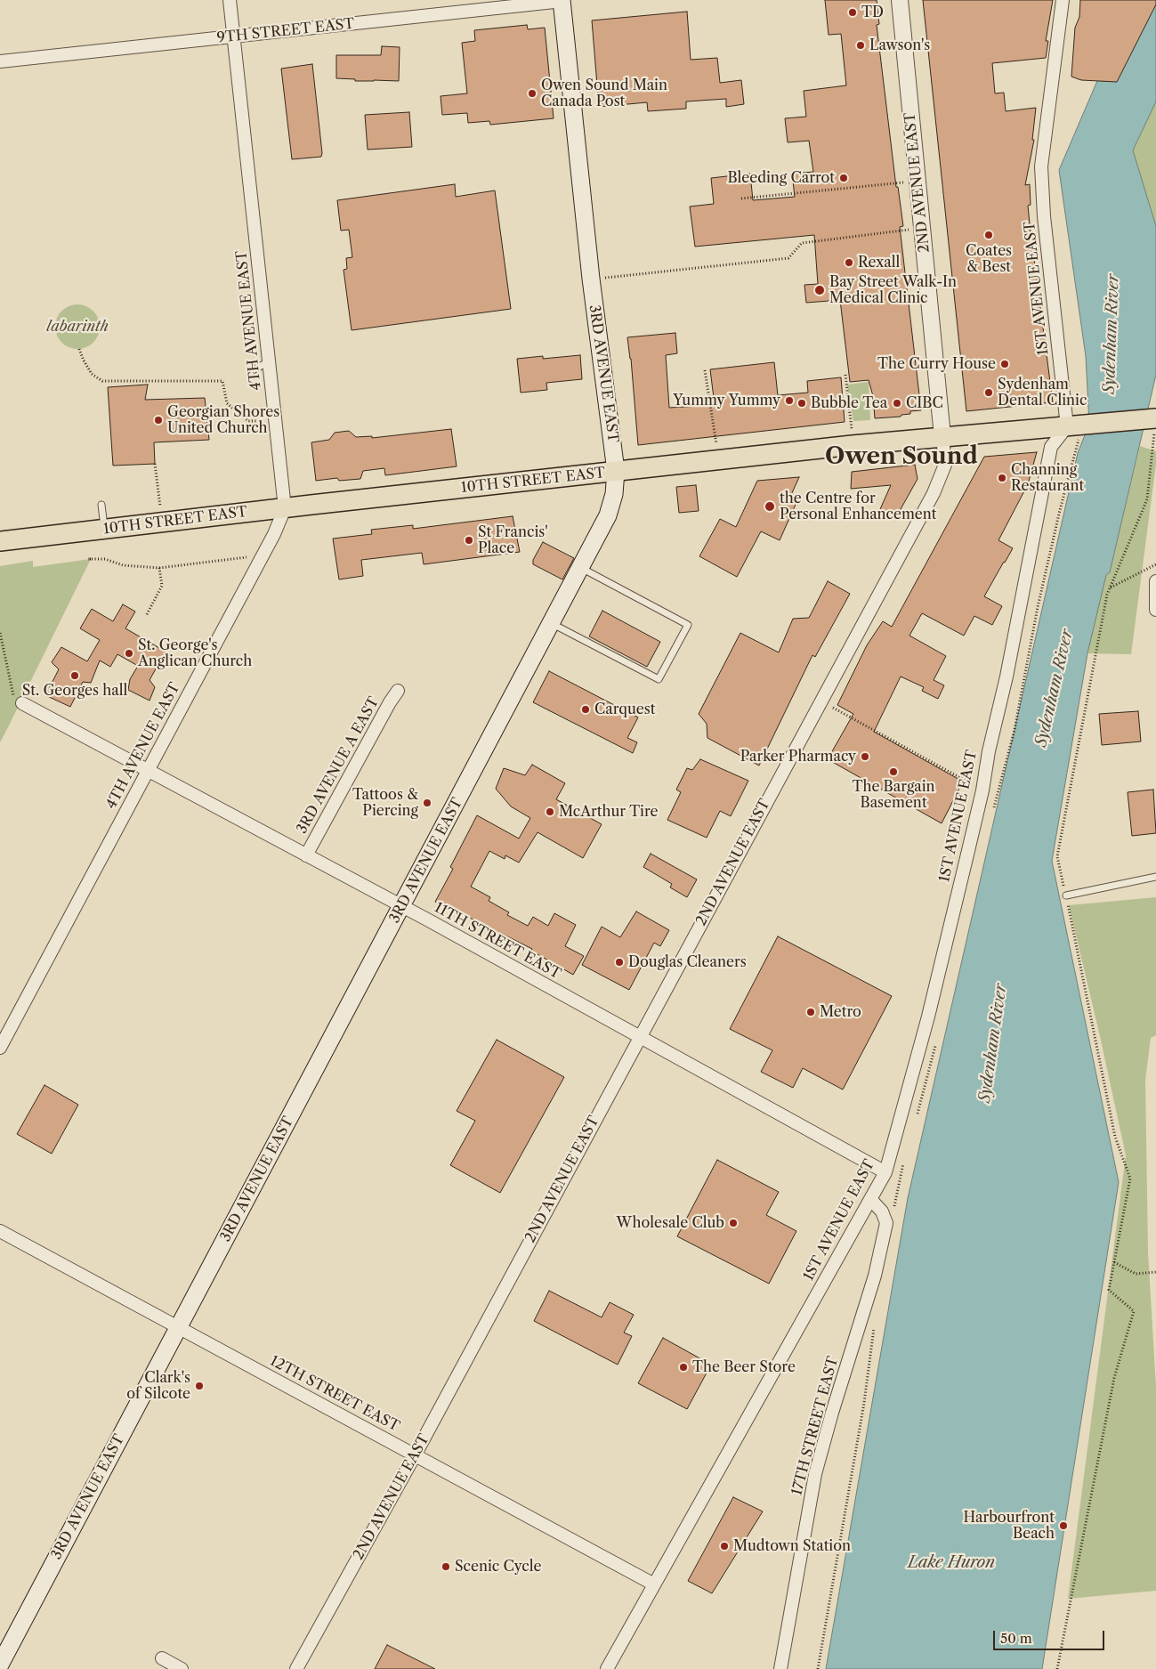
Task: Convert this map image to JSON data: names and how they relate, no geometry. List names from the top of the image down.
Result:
{
  "streets": {
    "main road": ["3RD AVENUE EAST", "10TH STREET EAST"],
    "street": [
      "9TH STREET EAST",
      "2ND AVENUE EAST",
      "1ST AVENUE EAST",
      "4TH AVENUE EAST",
      "3RD AVENUE A EAST",
      "11TH STREET EAST",
      "12TH STREET EAST",
      "17TH STREET EAST"
    ]
  },
  "crossings": [
    ["9TH STREET EAST", "4TH AVENUE EAST"],
    ["9TH STREET EAST", "3RD AVENUE EAST"],
    ["2ND AVENUE EAST", "10TH STREET EAST"],
    ["2ND AVENUE EAST", "11TH STREET EAST"],
    ["2ND AVENUE EAST", "12TH STREET EAST"],
    ["1ST AVENUE EAST", "10TH STREET EAST"],
    ["1ST AVENUE EAST", "11TH STREET EAST"],
    ["1ST AVENUE EAST", "12TH STREET EAST"],
    ["1ST AVENUE EAST", "17TH STREET EAST"],
    ["4TH AVENUE EAST", "10TH STREET EAST"],
    ["4TH AVENUE EAST", "11TH STREET EAST"],
    ["3RD AVENUE EAST", "10TH STREET EAST"],
    ["3RD AVENUE EAST", "11TH STREET EAST"],
    ["3RD AVENUE EAST", "12TH STREET EAST"],
    ["3RD AVENUE A EAST", "11TH STREET EAST"]
  ],
  "districts": ["Owen Sound"],
  "water": ["Sydenham River", "Lake Huron"],
  "parks": ["labarinth"],
  "places": [
    "TD",
    "Lawson's",
    "Owen Sound Main Canada Post",
    "Bleeding Carrot",
    "Coates & Best",
    "Rexall",
    "Bay Street Walk-In Medical Clinic",
    "The Curry House",
    "Sydenham Dental Clinic",
    "Yummy Yummy",
    "Bubble Tea",
    "CIBC",
    "Georgian Shores United Church",
    "Channing Restaurant",
    "the Centre for Personal Enhancement",
    "St Francis' Place",
    "St. George's Anglican Church",
    "St. Georges hall",
    "Carquest",
    "Parker Pharmacy",
    "The Bargain Basement",
    "Tattoos & Piercing",
    "McArthur Tire",
    "Douglas Cleaners",
    "Metro",
    "Wholesale Club",
    "The Beer Store",
    "Clark's of Silcote",
    "Harbourfront Beach",
    "Mudtown Station",
    "Scenic Cycle"
  ],
  "scale_bar": "50 m"
}
